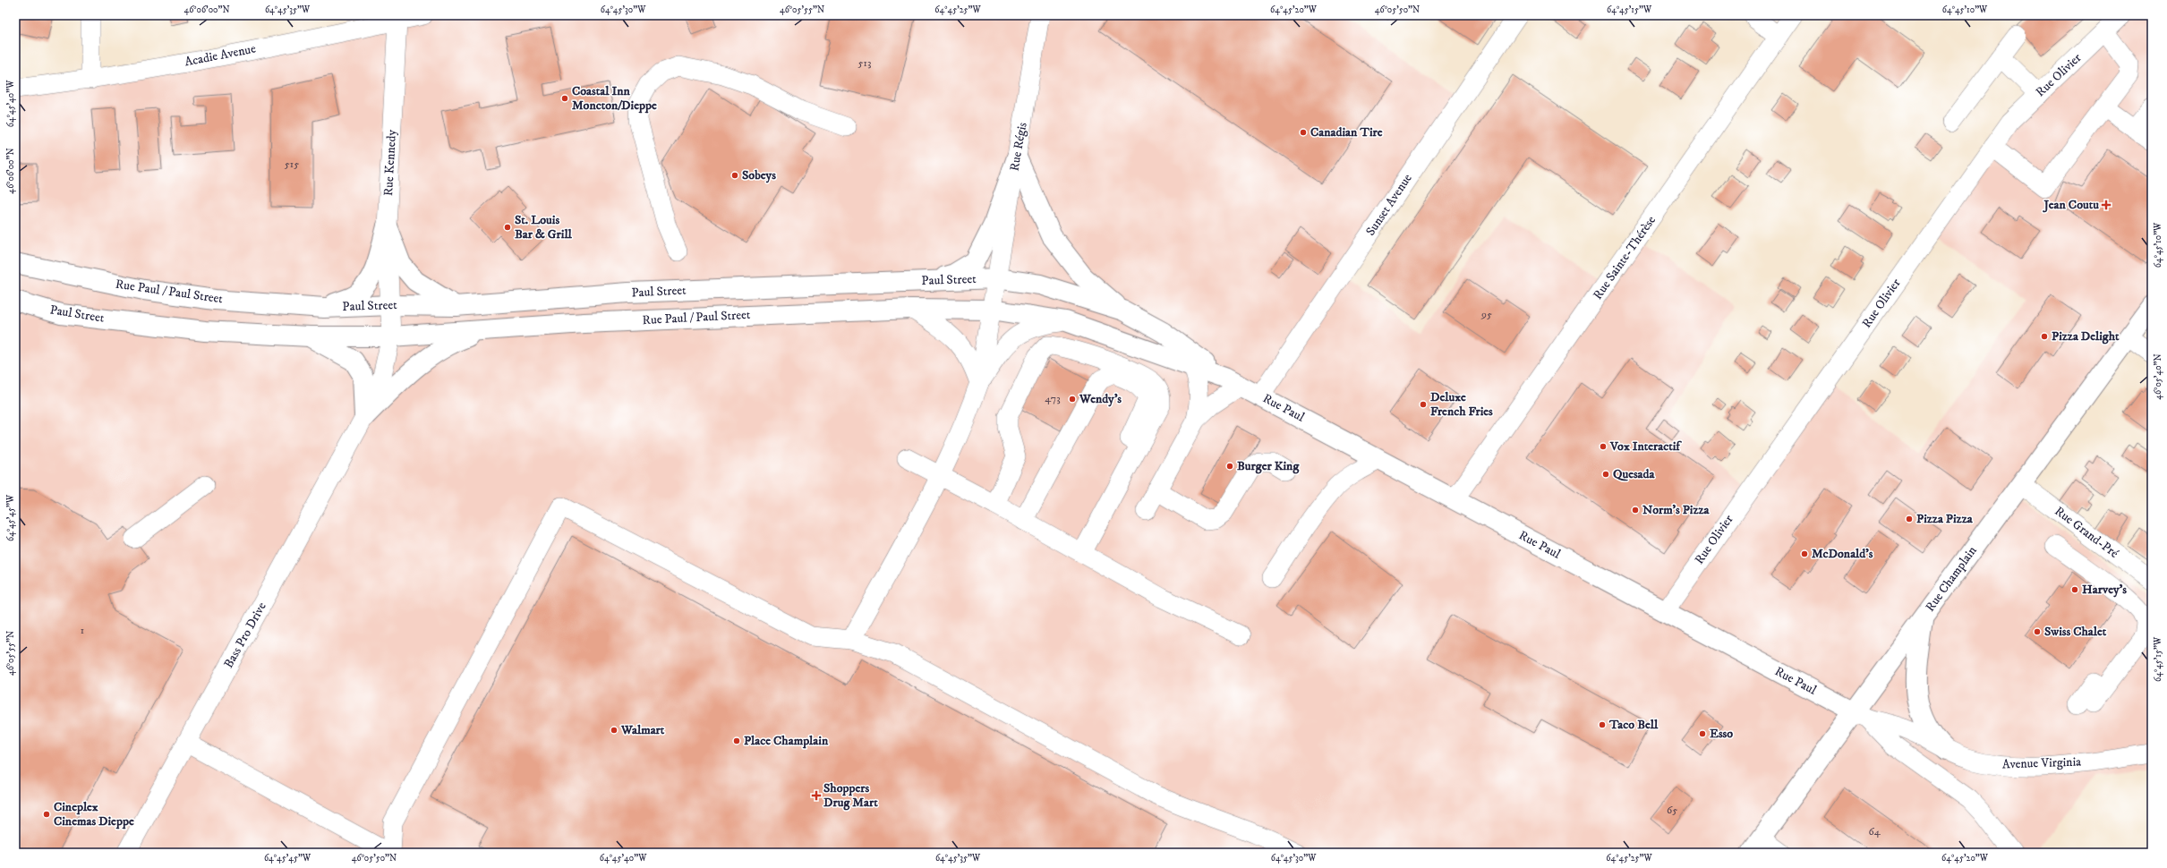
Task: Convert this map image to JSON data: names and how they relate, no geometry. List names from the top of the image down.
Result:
{
  "streets": {
    "main road": [
      "Paul Street",
      "Rue Paul / Paul Street",
      "Rue Paul",
      "Rue Champlain"
    ],
    "street": [
      "Acadie Avenue",
      "Rue Olivier",
      "Rue Régis",
      "Rue Kennedy",
      "Sunset Avenue",
      "Rue Sainte-Thérèse",
      "Rue Grand-Pré",
      "Bass Pro Drive",
      "Avenue Virginia"
    ]
  },
  "crossings": [
    ["Acadie Avenue", "Rue Kennedy"],
    ["Rue Olivier", "Rue Paul"],
    ["Rue Régis", "Paul Street"],
    ["Rue Kennedy", "Paul Street"],
    ["Rue Kennedy", "Bass Pro Drive"],
    ["Sunset Avenue", "Rue Paul"],
    ["Rue Sainte-Thérèse", "Rue Paul"],
    ["Paul Street", "Rue Paul / Paul Street"],
    ["Paul Street", "Rue Paul"],
    ["Paul Street", "Bass Pro Drive"],
    ["Rue Paul", "Rue Champlain"],
    ["Rue Paul", "Avenue Virginia"],
    ["Rue Grand-Pré", "Rue Champlain"],
    ["Rue Champlain", "Avenue Virginia"]
  ],
  "places": {
    "other": [
      "Coastal Inn Moncton/Dieppe",
      "Canadian Tire",
      "Sobeys",
      "St. Louis Bar & Grill",
      "Pizza Delight",
      "Wendy's",
      "Deluxe French Fries",
      "Vox Interactif",
      "Burger King",
      "Quesada",
      "Norm's Pizza",
      "Pizza Pizza",
      "McDonald's",
      "Harvey's",
      "Swiss Chalet",
      "Taco Bell",
      "Walmart",
      "Esso",
      "Place Champlain",
      "Cineplex Cinemas Dieppe"
    ],
    "health": ["Jean Coutu", "Shoppers Drug Mart"]
  },
  "house_numbers": [
    "513",
    "515",
    "95",
    "473",
    "1",
    "65",
    "64"
  ],
  "coordinates": [
    "46°06'00\"N",
    "64°45'35\"W",
    "64°45'30\"W",
    "46°05'55\"N",
    "64°45'25\"W",
    "64°45'20\"W",
    "46°05'50\"N",
    "64°45'15\"W",
    "64°45'10\"W",
    "64°45'40\"W",
    "46°05'40\"N",
    "64°45'45\"W"
  ]
}
